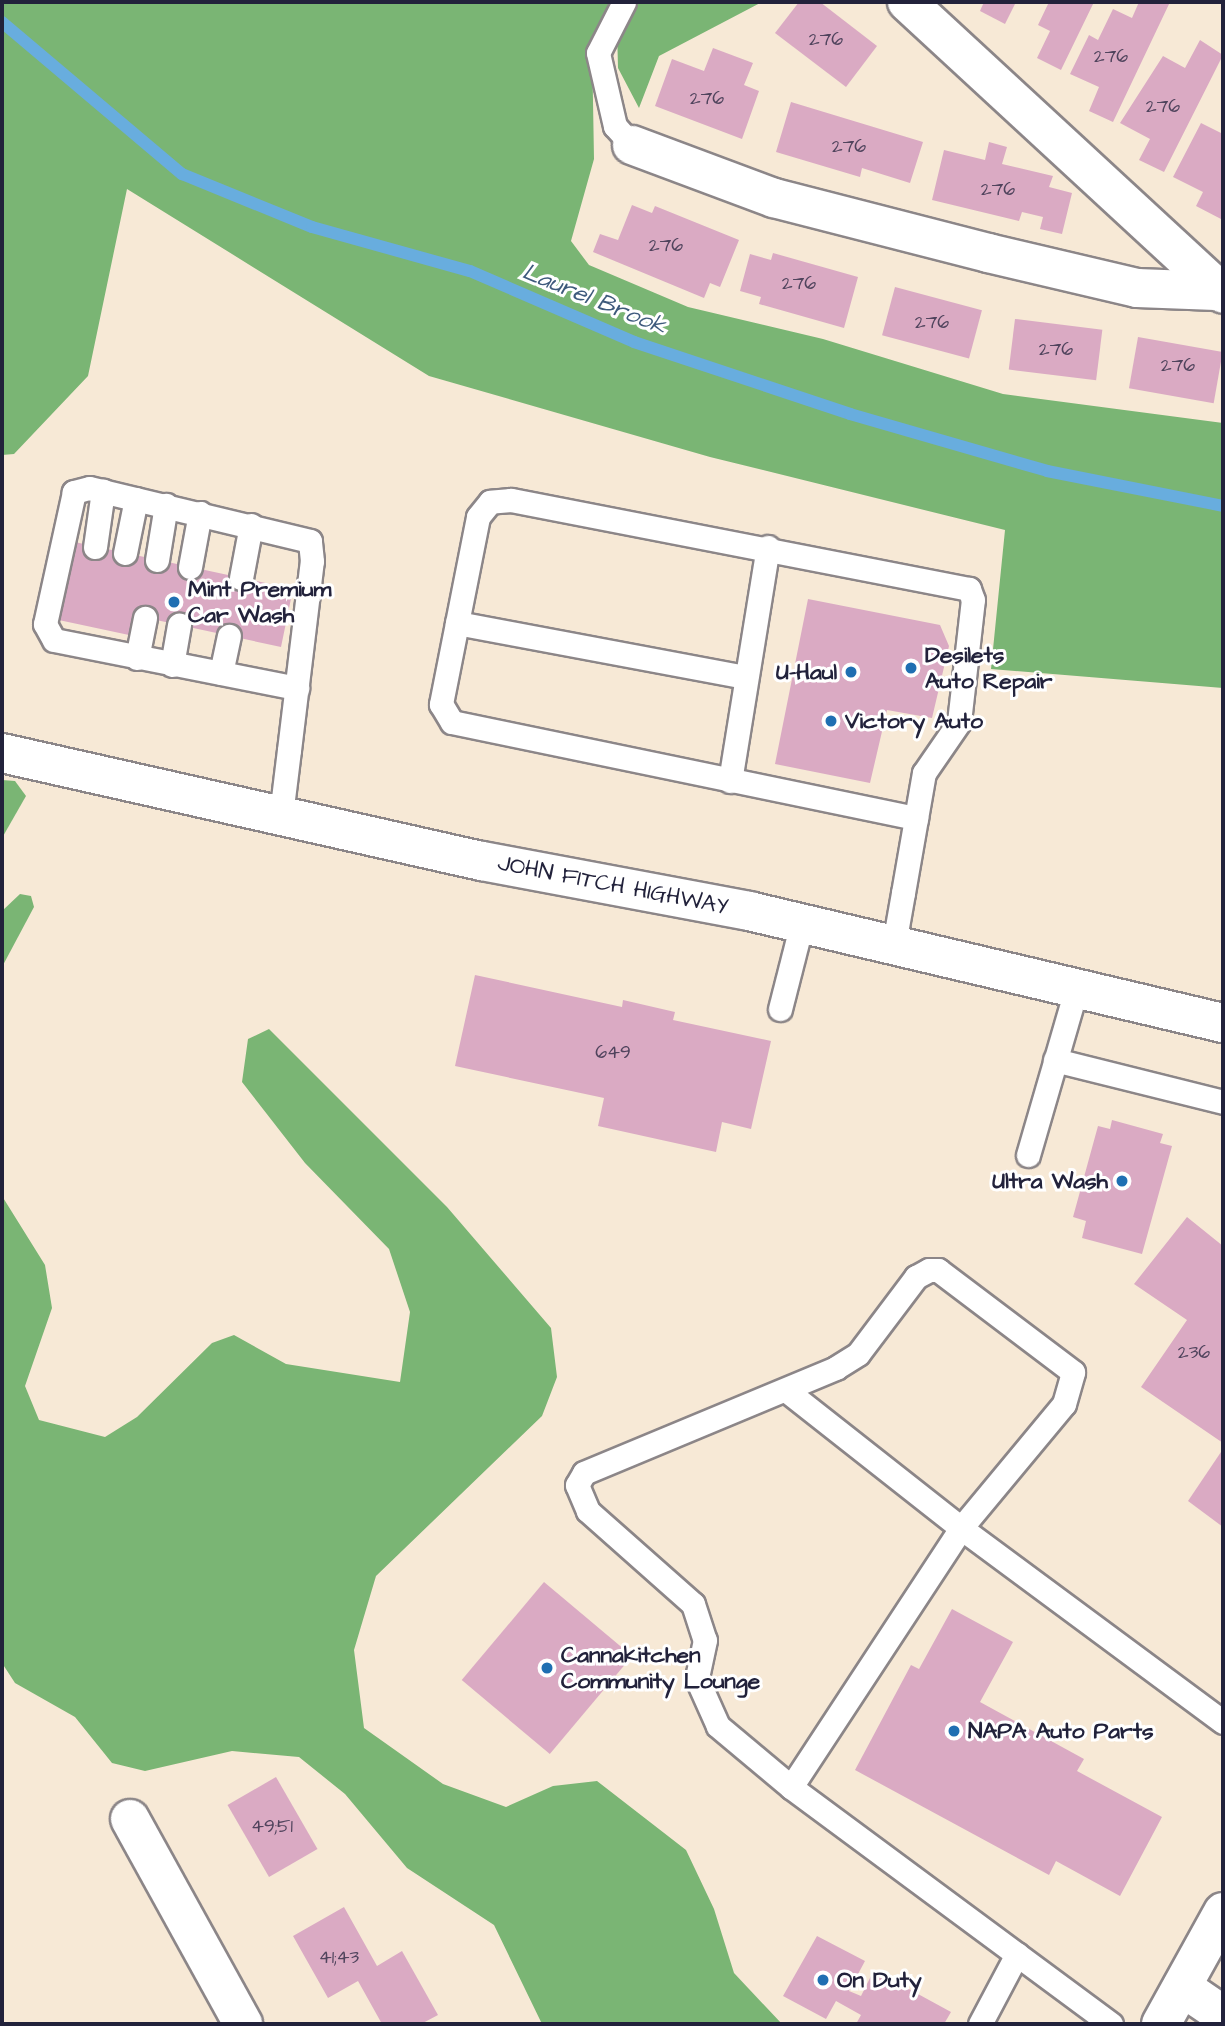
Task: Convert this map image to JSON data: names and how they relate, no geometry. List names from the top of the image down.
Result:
{
  "streets": {
    "main road": ["JOHN FITCH HIGHWAY"]
  },
  "water": ["Laurel Brook"],
  "places": [
    "Mint Premium Car Wash",
    "Desilets Auto Repair",
    "U-Haul",
    "Victory Auto",
    "Ultra Wash",
    "Cannakitchen Community Lounge",
    "NAPA Auto Parts",
    "On Duty"
  ],
  "house_numbers": [
    "276",
    "276",
    "276",
    "276",
    "276",
    "276",
    "276",
    "276",
    "276",
    "276",
    "276",
    "649",
    "236",
    "49;51",
    "41;43"
  ]
}
